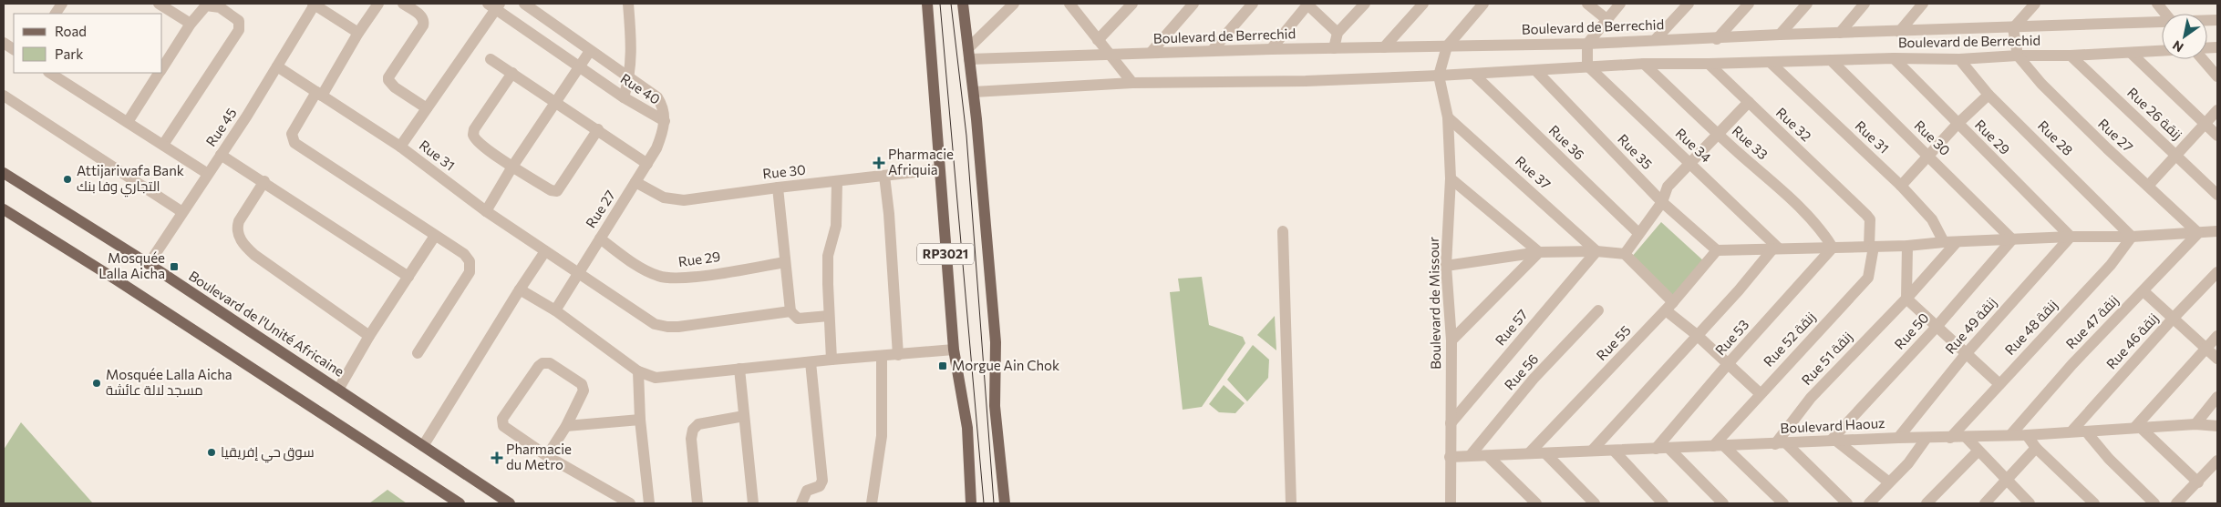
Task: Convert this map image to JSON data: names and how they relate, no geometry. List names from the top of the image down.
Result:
{
  "streets": {
    "main road": ["RP3021", "Boulevard de l'Unité Africaine"],
    "street": [
      "Boulevard de Berrechid",
      "Rue 40",
      "Rue 26 زنقة",
      "Rue 32",
      "Rue 45",
      "Rue 27",
      "Rue 31",
      "Rue 29",
      "Rue 30",
      "Rue 28",
      "Rue 36",
      "Rue 33",
      "Rue 34",
      "Rue 35",
      "Rue 37",
      "Boulevard de Missour",
      "Rue 47 زنقة",
      "Rue 49 زنقة",
      "Rue 57",
      "Rue 48 زنقة",
      "Rue 50",
      "Rue 53",
      "Rue 52 زنقة",
      "Rue 46 زنقة",
      "Rue 55",
      "Rue 51 زنقة",
      "Rue 56",
      "Boulevard Haouz"
    ]
  },
  "crossings": [
    ["Boulevard de Berrechid", "Rue 26 زنقة"],
    ["Boulevard de Berrechid", "Rue 32"],
    ["Boulevard de Berrechid", "Rue 27"],
    ["Boulevard de Berrechid", "Rue 31"],
    ["Boulevard de Berrechid", "Rue 29"],
    ["Boulevard de Berrechid", "Rue 30"],
    ["Boulevard de Berrechid", "Rue 28"],
    ["Boulevard de Berrechid", "Rue 36"],
    ["Boulevard de Berrechid", "Rue 33"],
    ["Boulevard de Berrechid", "Rue 34"],
    ["Boulevard de Berrechid", "Rue 35"],
    ["Boulevard de Berrechid", "RP3021"],
    ["Boulevard de Berrechid", "Boulevard de Missour"],
    ["Rue 40", "Rue 27"],
    ["Rue 32", "Rue 52 زنقة"],
    ["Rue 45", "Rue 31"],
    ["Rue 45", "Boulevard de l'Unité Africaine"],
    ["Rue 27", "Rue 31"],
    ["Rue 27", "Rue 29"],
    ["Rue 27", "Rue 30"],
    ["Rue 27", "Rue 47 زنقة"],
    ["Rue 29", "Rue 49 زنقة"],
    ["Rue 30", "RP3021"],
    ["Rue 30", "Rue 50"],
    ["Rue 28", "Rue 48 زنقة"],
    ["Rue 33", "Rue 53"],
    ["Rue 35", "Rue 55"],
    ["Rue 37", "Boulevard de Missour"],
    ["Rue 37", "Rue 57"],
    ["Boulevard de Missour", "Rue 57"],
    ["Boulevard de Missour", "Boulevard Haouz"],
    ["Rue 47 زنقة", "Boulevard Haouz"],
    ["Rue 49 زنقة", "Boulevard Haouz"],
    ["Rue 48 زنقة", "Boulevard Haouz"],
    ["Rue 50", "Boulevard Haouz"],
    ["Rue 53", "Boulevard Haouz"],
    ["Rue 52 زنقة", "Boulevard Haouz"],
    ["Rue 46 زنقة", "Boulevard Haouz"],
    ["Rue 55", "Boulevard Haouz"],
    ["Rue 51 زنقة", "Boulevard Haouz"],
    ["Rue 56", "Boulevard Haouz"]
  ],
  "places": {
    "health": ["Pharmacie Afriquia", "Pharmacie du Metro"],
    "other": ["Attijariwafa Bank التجاري وفا بنك", "Mosquée Lalla Aicha مسجد لالة عائشة", "سوق حي إفريقيا"],
    "transit": ["Mosquée Lalla Aicha", "Morgue Ain Chok"]
  },
  "legend": ["Road", "Park"],
  "north": "bottom left"
}
